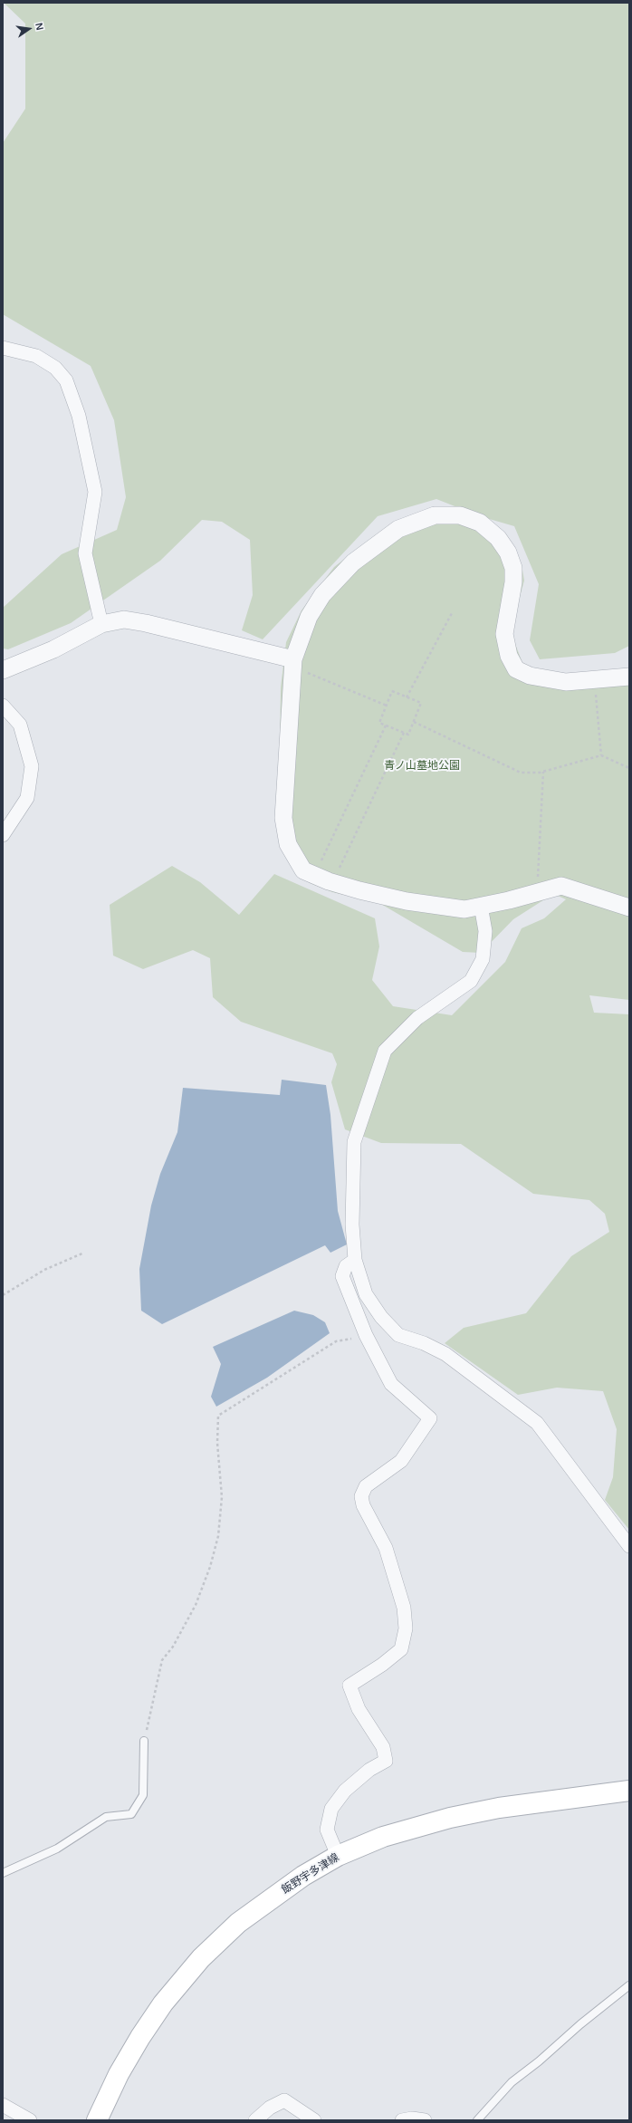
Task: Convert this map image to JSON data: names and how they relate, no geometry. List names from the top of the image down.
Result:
{
  "streets": {
    "main road": ["飯野宇多津線"]
  },
  "parks": ["青ノ山墓地公園"],
  "north": "right"
}
